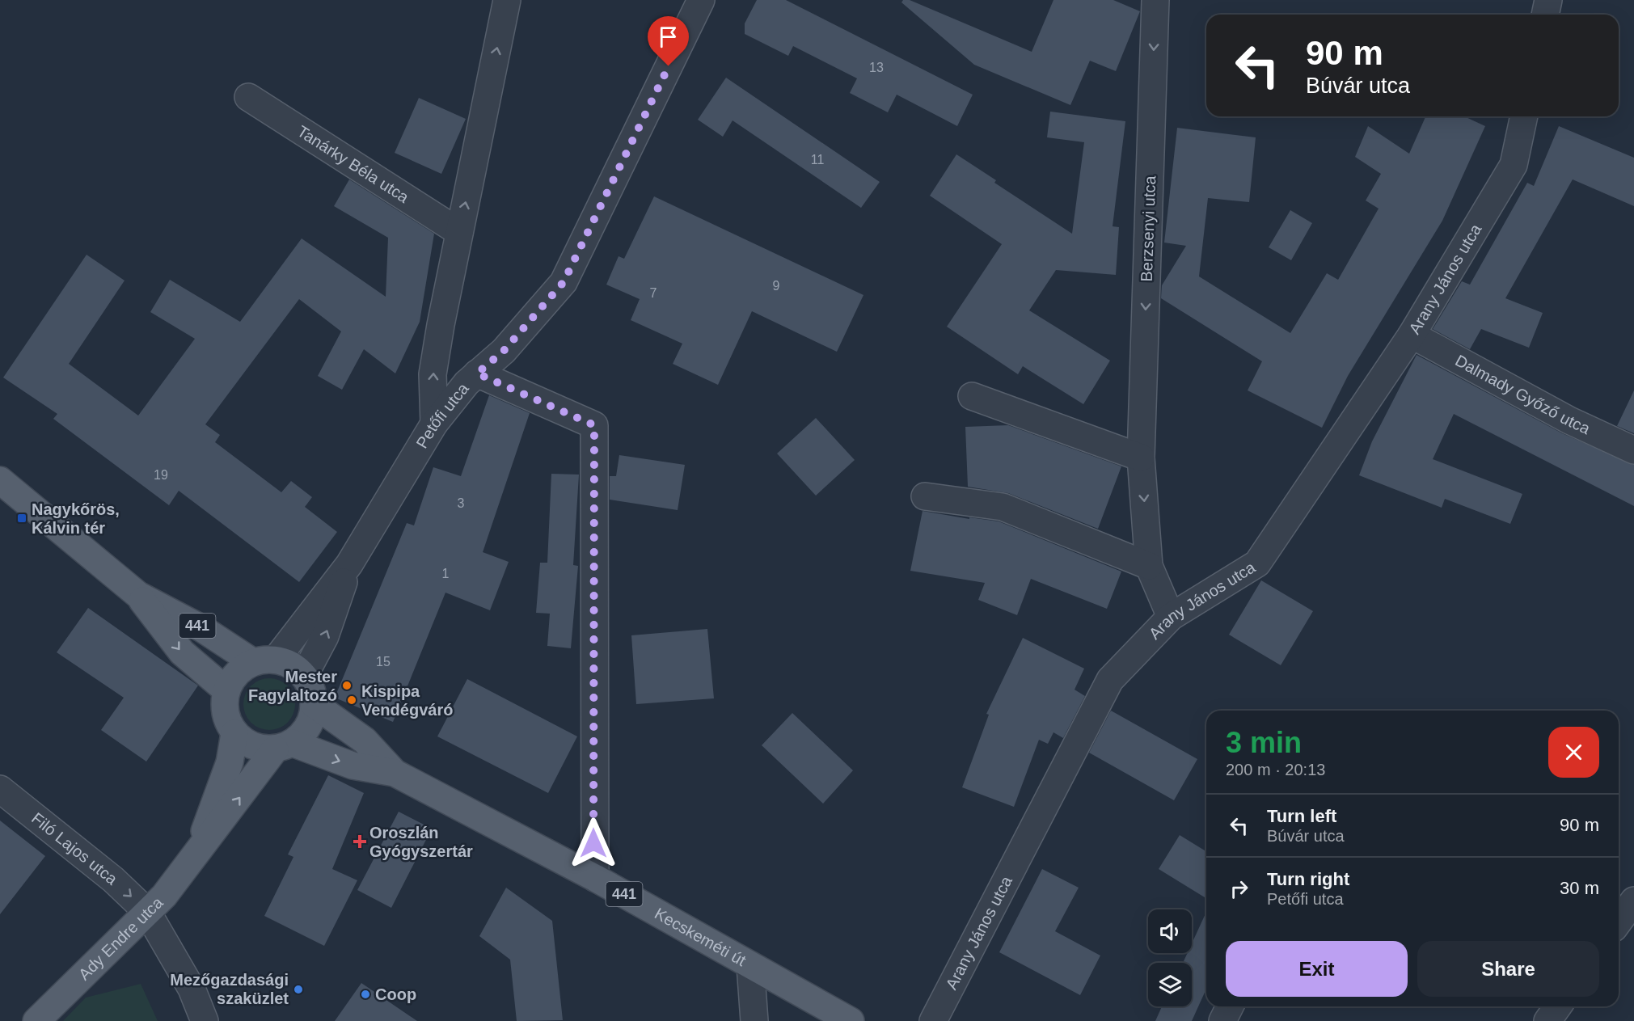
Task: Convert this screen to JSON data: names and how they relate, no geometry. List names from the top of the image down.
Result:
{
  "streets": {
    "main road": ["441", "Kecskeméti út", "Ady Endre utca"],
    "street": [
      "Tanárky Béla utca",
      "Berzsenyi utca",
      "Arany János utca",
      "Dalmady Győző utca",
      "Petőfi utca",
      "Filó Lajos utca"
    ]
  },
  "crossings": [
    ["Berzsenyi utca", "Arany János utca"],
    ["Arany János utca", "Dalmady Győző utca"],
    ["Petőfi utca", "441"],
    ["Petőfi utca", "Kecskeméti út"],
    ["Petőfi utca", "Ady Endre utca"],
    ["441", "Kecskeméti út"],
    ["441", "Ady Endre utca"],
    ["Filó Lajos utca", "Ady Endre utca"],
    ["Kecskeméti út", "Ady Endre utca"]
  ],
  "one_way": ["Berzsenyi utca", "Filó Lajos utca"],
  "places": {
    "transit": ["Nagykőrös, Kálvin tér"],
    "other": [
      "Mester Fagylaltozó",
      "Kispipa Vendégváró",
      "Mezőgazdasági szaküzlet",
      "Coop"
    ],
    "health": ["Oroszlán Gyógyszertár"]
  },
  "house_numbers": [
    "13",
    "11",
    "9",
    "7",
    "19",
    "3",
    "1",
    "15"
  ],
  "page": {
    "turn": ["90 m", "Búvár utca"],
    "heading": ["3 min", "200 m · 20:13"],
    "list": [
      {
        "name": "Turn left",
        "note": "Búvár utca",
        "value": "90 m"
      },
      {
        "name": "Turn right",
        "note": "Petőfi utca",
        "value": "30 m"
      }
    ],
    "buttons": ["Exit", "Share"]
  }
}
